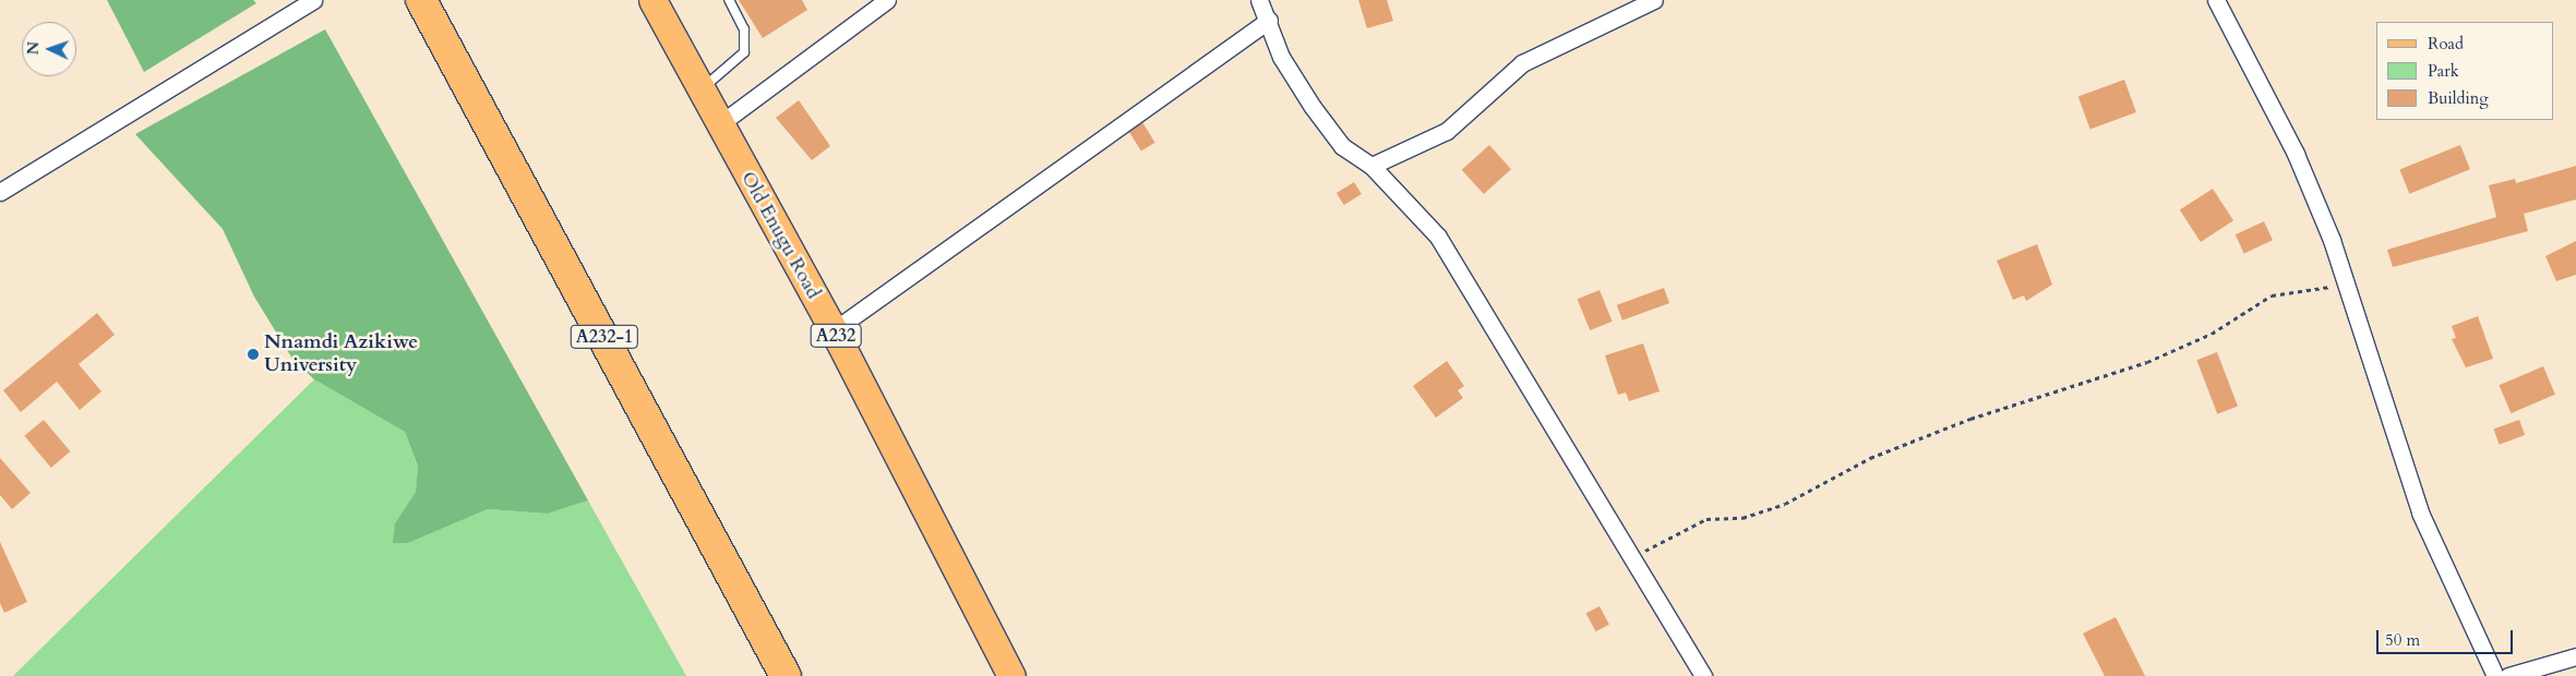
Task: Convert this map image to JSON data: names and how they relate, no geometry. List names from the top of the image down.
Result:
{
  "streets": {
    "highway": ["A232-1"],
    "main road": ["Old Enugu Road", "A232"]
  },
  "places": ["Nnamdi Azikiwe University"],
  "legend": ["Road", "Park", "Building"],
  "scale_bar": "50 m",
  "north": "left"
}
